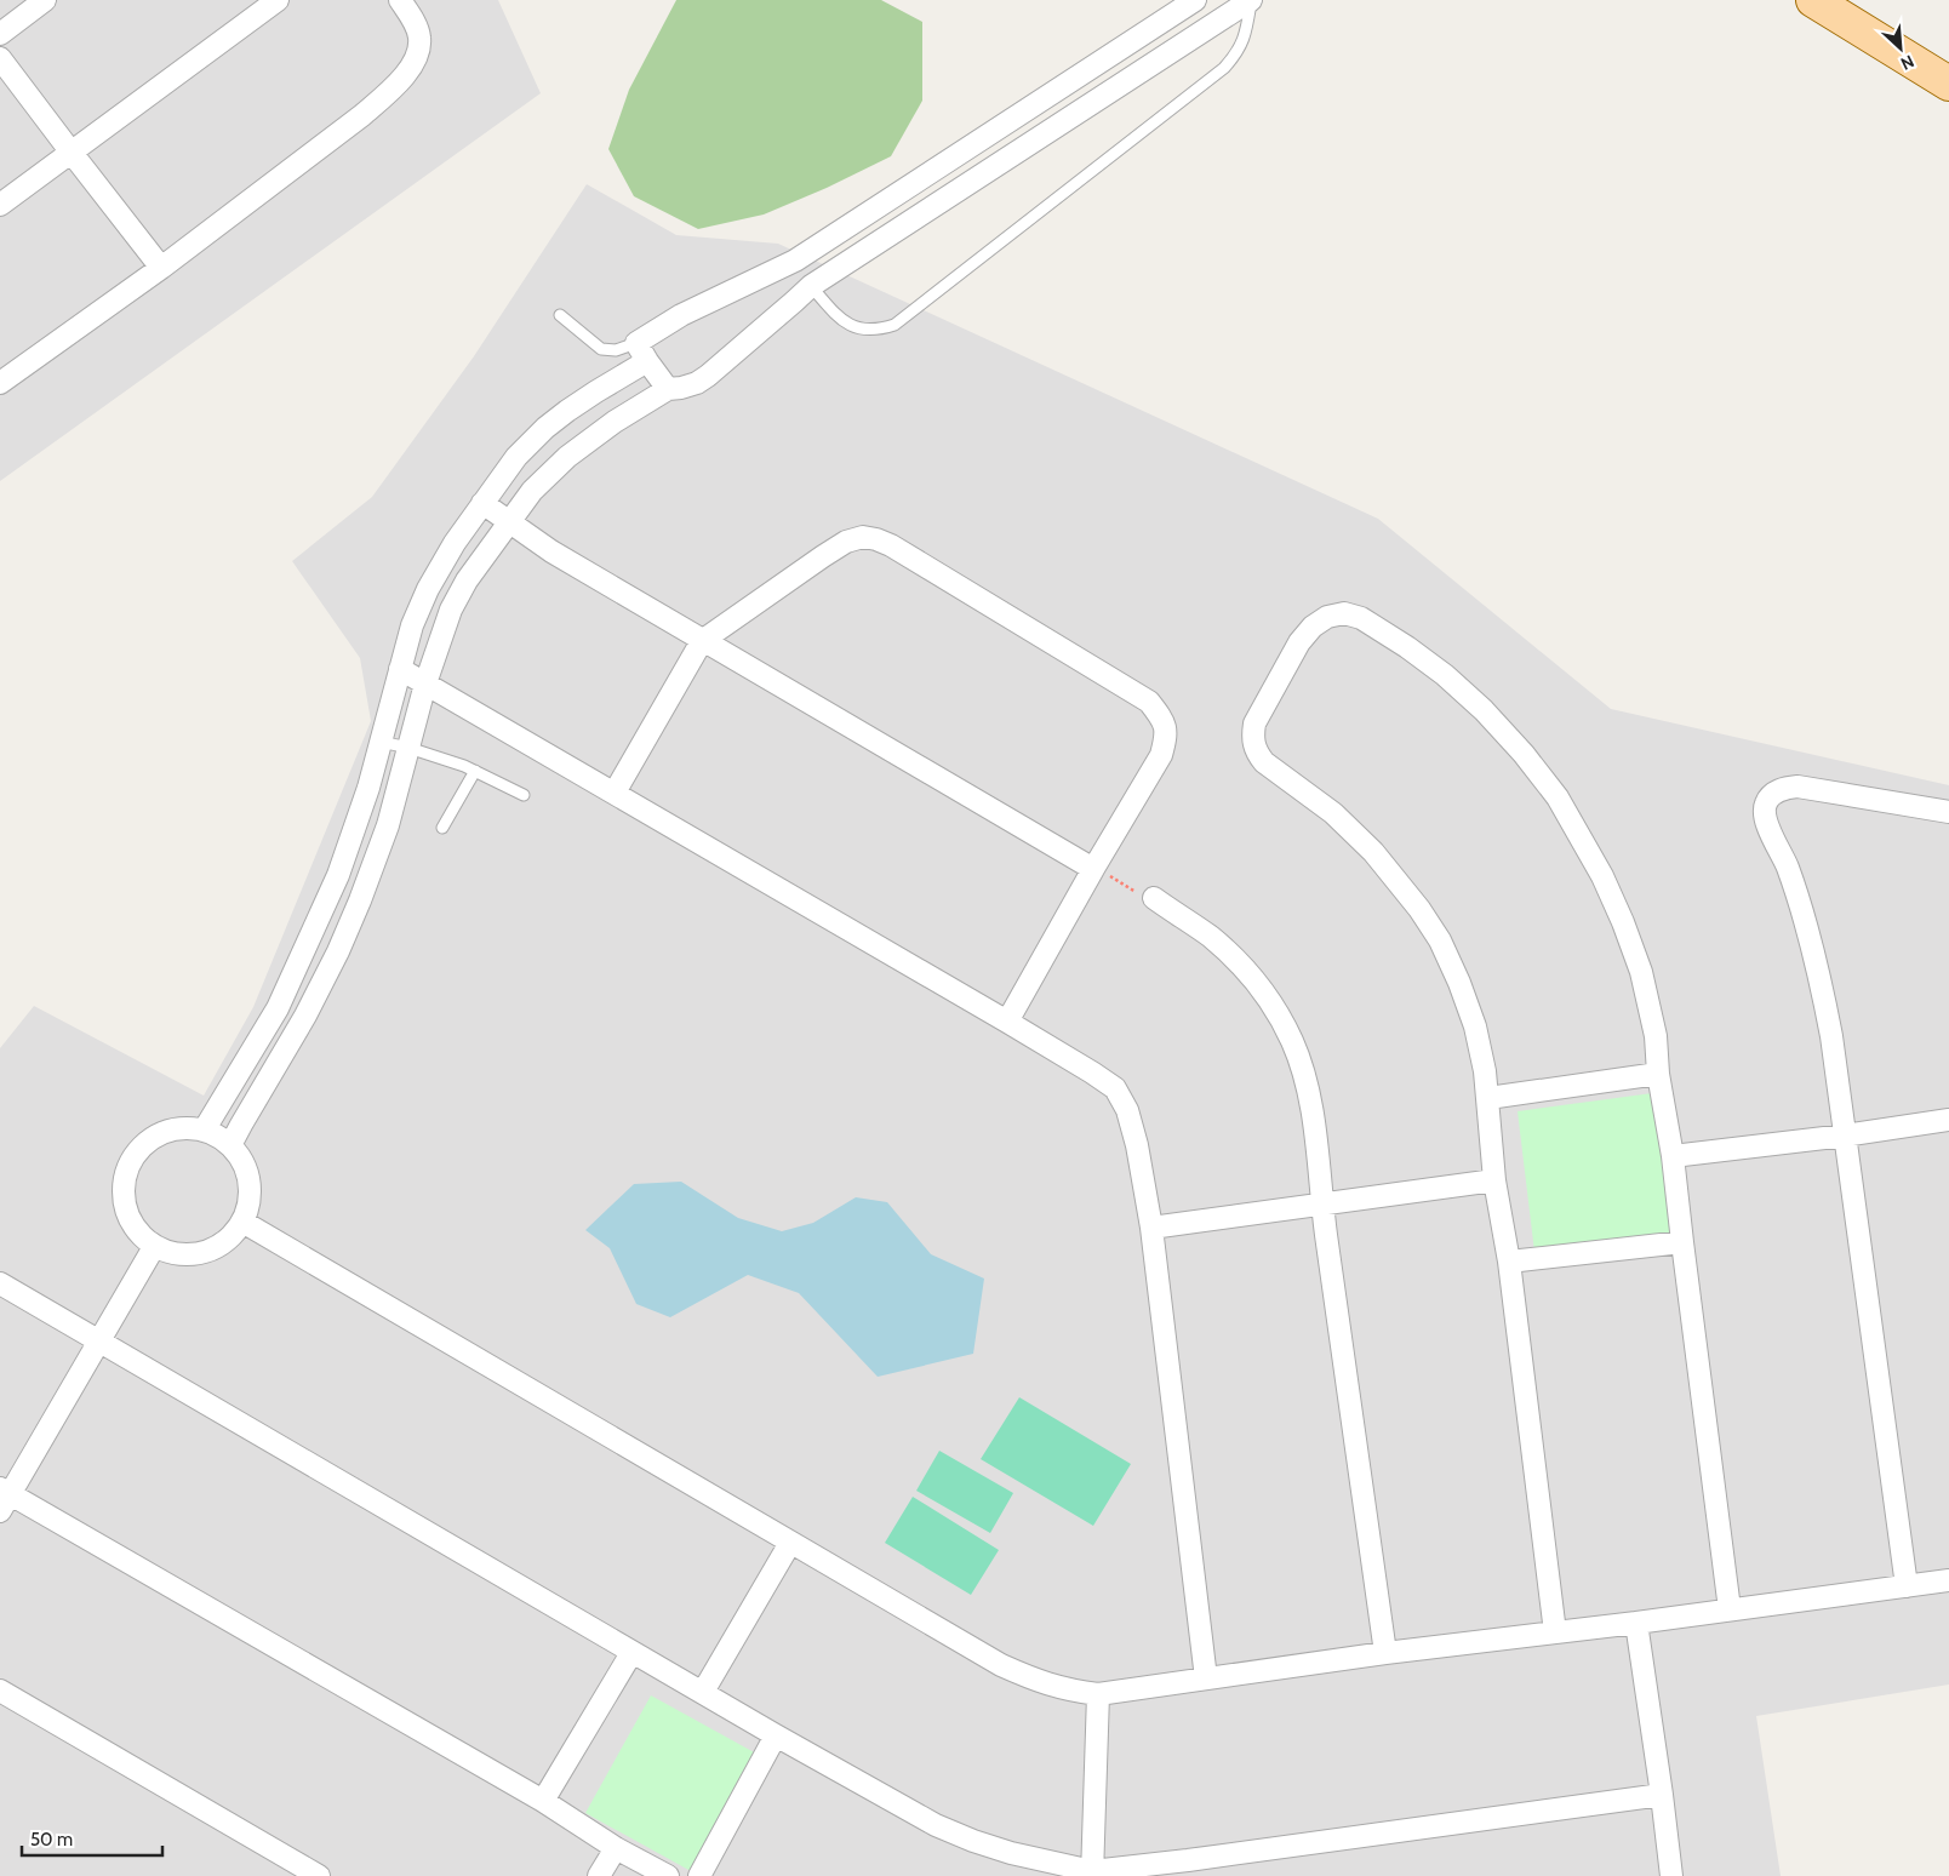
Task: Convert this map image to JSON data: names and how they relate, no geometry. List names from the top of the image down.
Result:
{
  "scale_bar": "50 m",
  "north": "bottom right"
}
